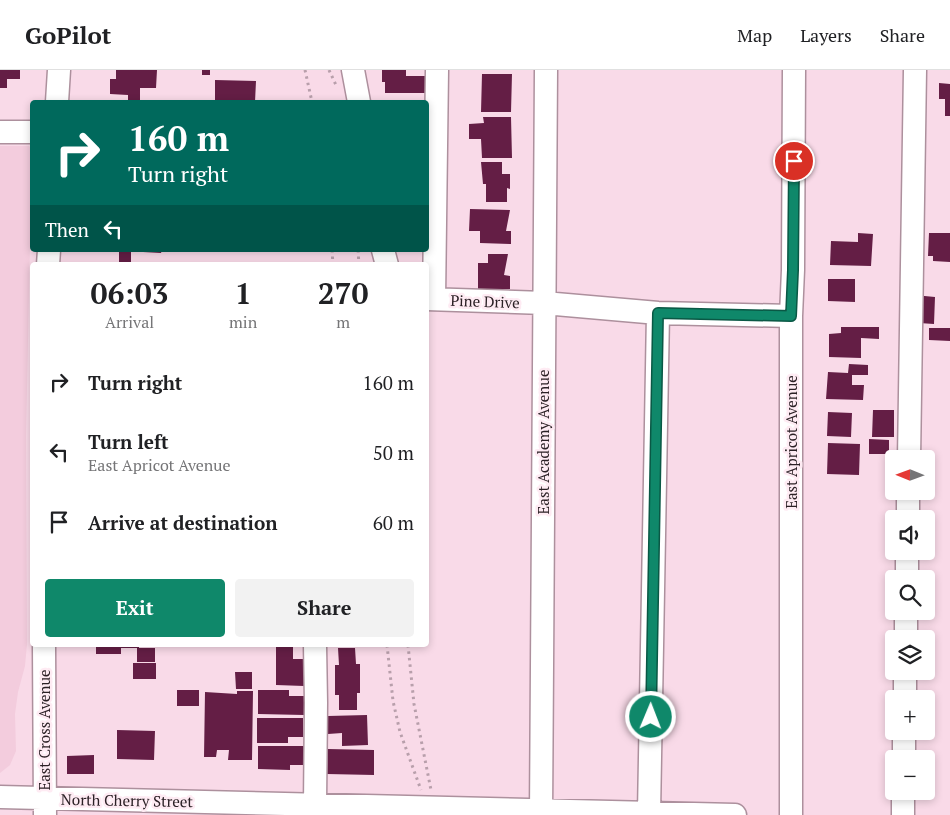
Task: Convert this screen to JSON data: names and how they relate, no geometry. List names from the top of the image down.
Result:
{
  "streets": {
    "street": [
      "Pine Drive",
      "East Academy Avenue",
      "East Apricot Avenue",
      "East Cross Avenue",
      "North Cherry Street"
    ]
  },
  "crossings": [
    ["Pine Drive", "East Academy Avenue"],
    ["Pine Drive", "East Apricot Avenue"],
    ["East Academy Avenue", "North Cherry Street"],
    ["East Cross Avenue", "North Cherry Street"]
  ],
  "north": "left",
  "page": {
    "header": "GoPilot",
    "nav": ["Map", "Layers", "Share"],
    "turn": ["160 m", "Turn right"],
    "then": "Then",
    "eta": [
      "06:03",
      "Arrival",
      "1",
      "min",
      "270",
      "m"
    ],
    "list": [
      {
        "name": "Turn right",
        "value": "160 m"
      },
      {
        "name": "Turn left",
        "note": "East Apricot Avenue",
        "value": "50 m"
      },
      {
        "name": "Arrive at destination",
        "value": "60 m"
      }
    ],
    "map_buttons": ["+", "−"],
    "buttons": ["Exit", "Share"]
  }
}
